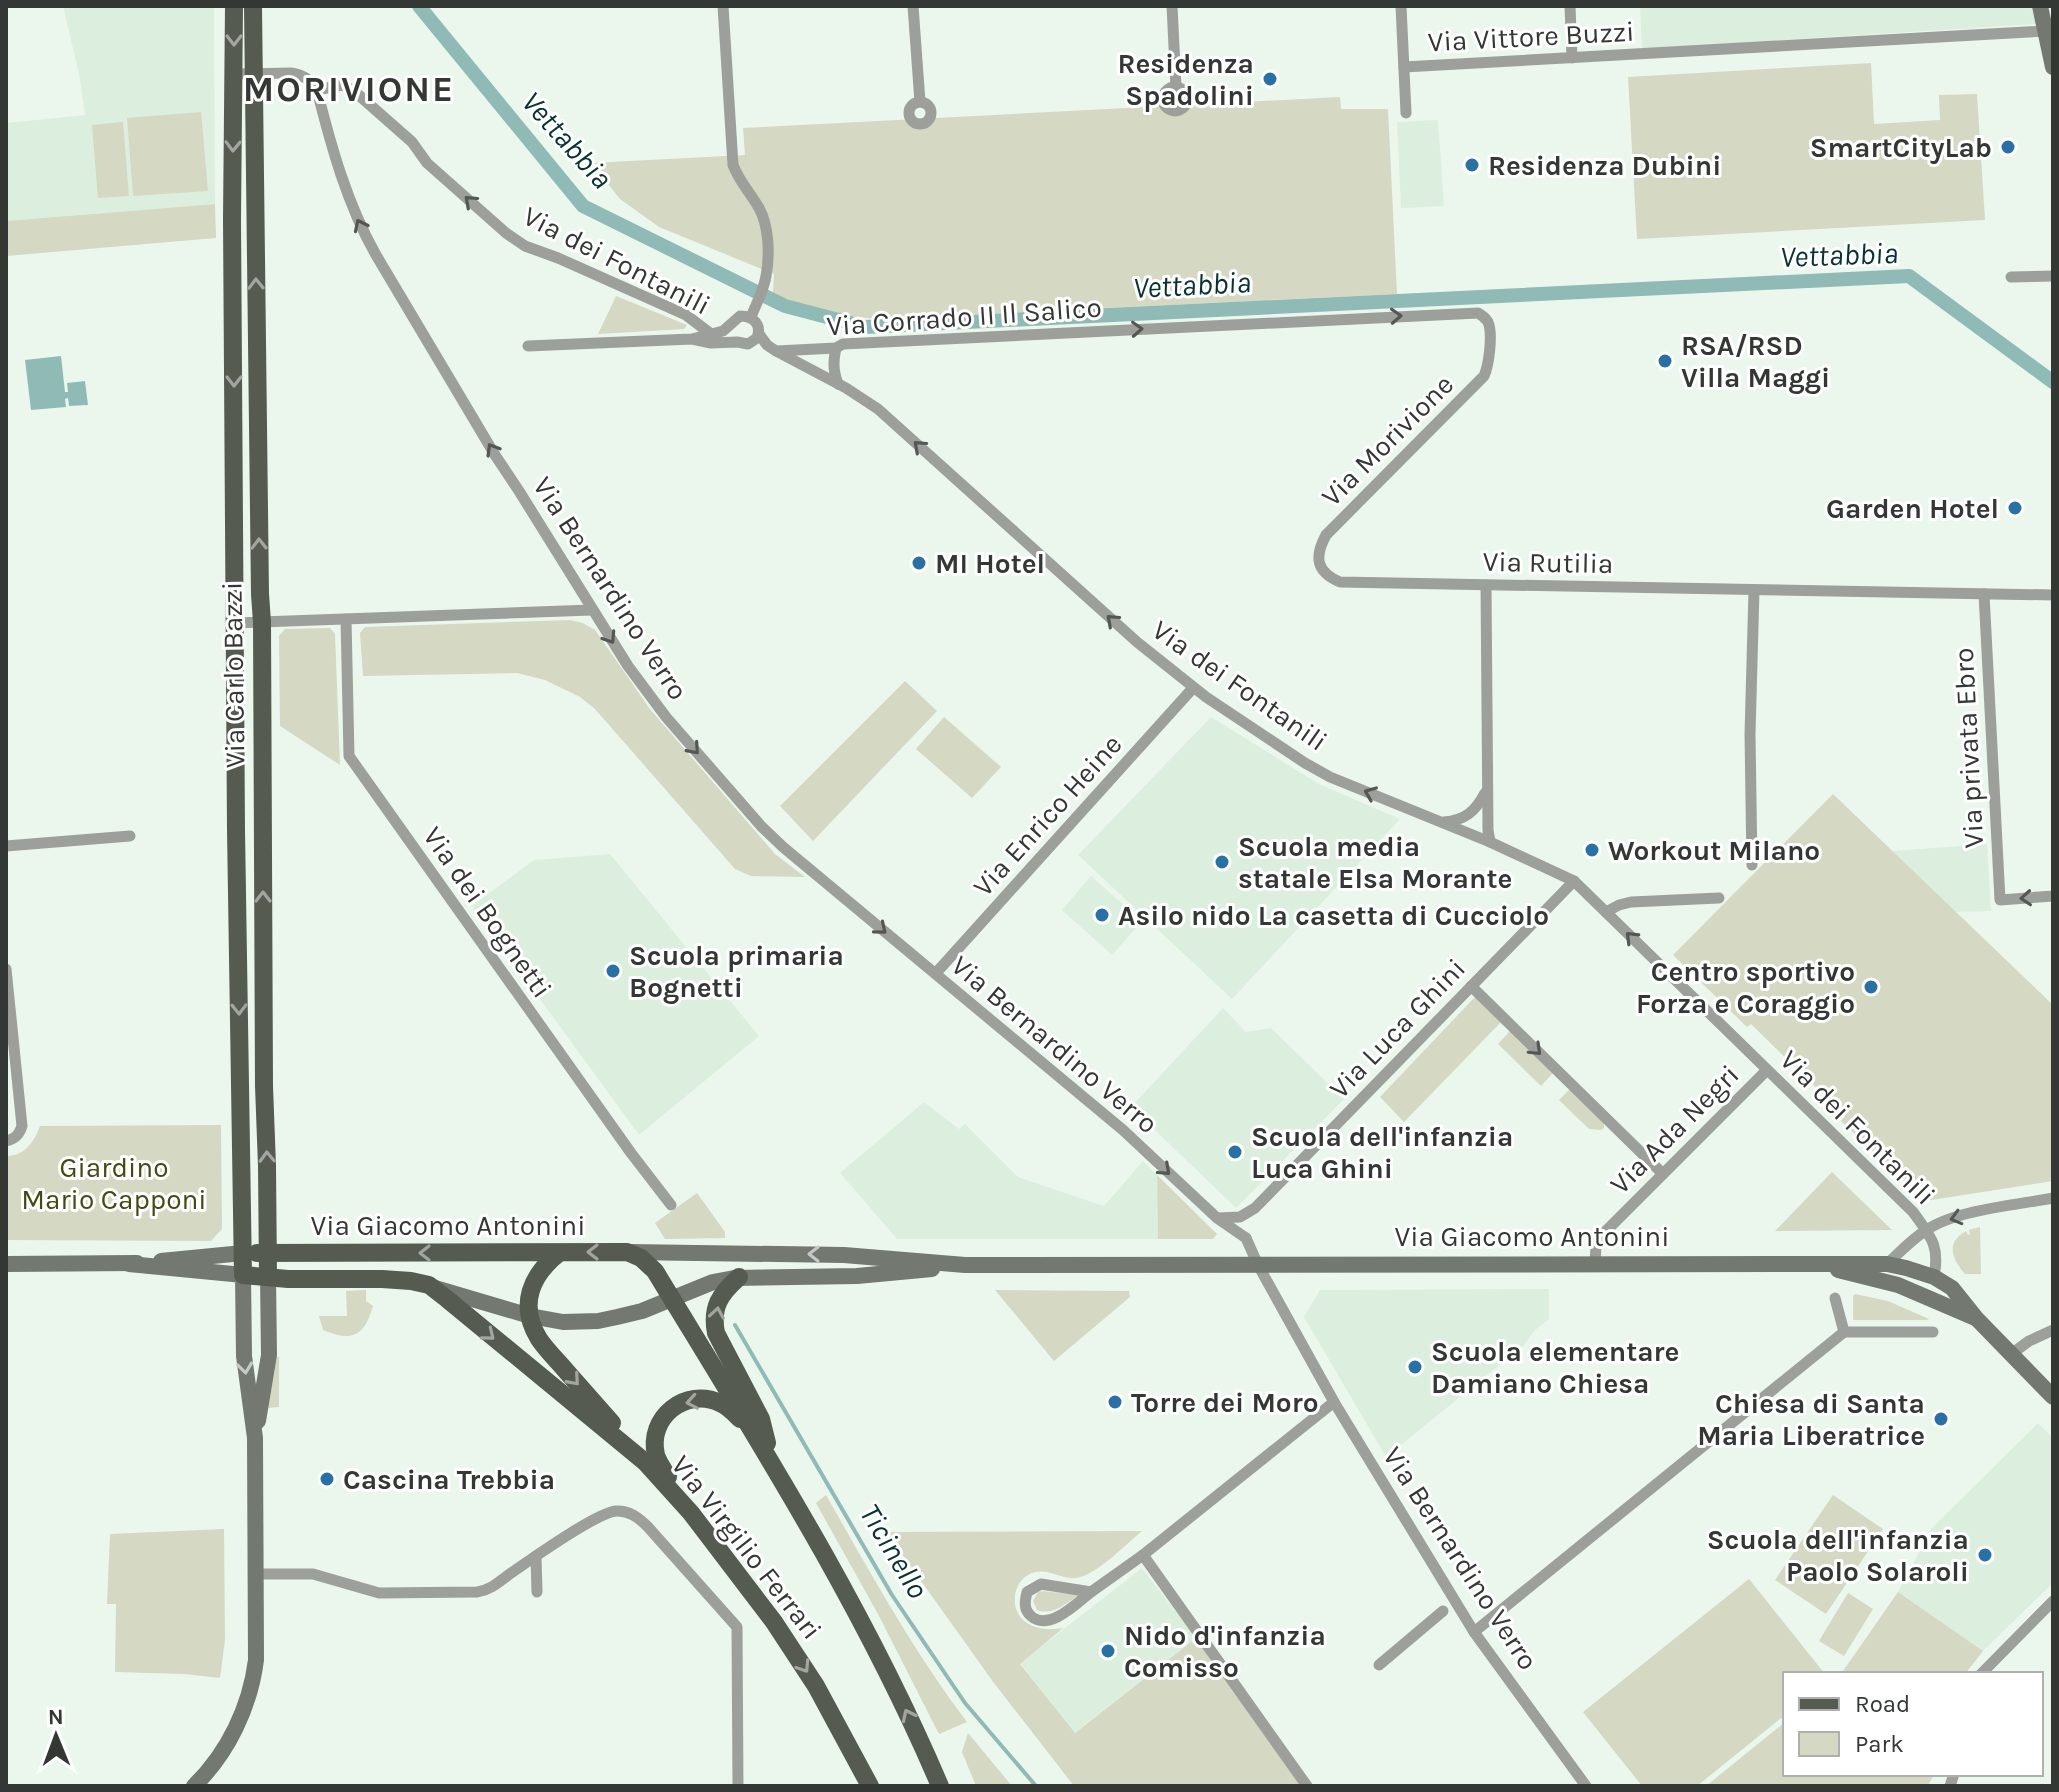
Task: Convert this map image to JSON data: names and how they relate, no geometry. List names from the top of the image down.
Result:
{
  "streets": {
    "main road": ["Via Carlo Bazzi", "Via Giacomo Antonini", "Via Virgilio Ferrari"],
    "street": [
      "Via Vittore Buzzi",
      "Via dei Fontanili",
      "Via Corrado II Il Salico",
      "Via Morivione",
      "Via Rutilia",
      "Via Bernardino Verro",
      "Via privata Ebro",
      "Via Enrico Heine",
      "Via dei Bognetti",
      "Via Luca Ghini",
      "Via Ada Negri"
    ]
  },
  "crossings": [
    ["Via dei Fontanili", "Via Corrado II Il Salico"],
    ["Via dei Fontanili", "Via Bernardino Verro"],
    ["Via dei Fontanili", "Via Enrico Heine"],
    ["Via dei Fontanili", "Via Luca Ghini"],
    ["Via dei Fontanili", "Via Ada Negri"],
    ["Via Corrado II Il Salico", "Via Morivione"],
    ["Via Morivione", "Via Rutilia"],
    ["Via Rutilia", "Via privata Ebro"],
    ["Via Bernardino Verro", "Via Enrico Heine"],
    ["Via Bernardino Verro", "Via Giacomo Antonini"],
    ["Via Carlo Bazzi", "Via Giacomo Antonini"],
    ["Via Ada Negri", "Via Giacomo Antonini"],
    ["Via Giacomo Antonini", "Via Virgilio Ferrari"]
  ],
  "one_way": ["Via dei Fontanili", "Via Corrado II Il Salico", "Via privata Ebro"],
  "districts": ["MORIVIONE"],
  "water": ["Vettabbia", "Ticinello"],
  "parks": ["Giardino Mario Capponi"],
  "places": [
    "Residenza Spadolini",
    "SmartCityLab",
    "Residenza Dubini",
    "RSA/RSD Villa Maggi",
    "Garden Hotel",
    "MI Hotel",
    "Workout Milano",
    "Scuola media statale Elsa Morante",
    "Asilo nido La casetta di Cucciolo",
    "Scuola primaria Bognetti",
    "Centro sportivo Forza e Coraggio",
    "Scuola dell'infanzia Luca Ghini",
    "Scuola elementare Damiano Chiesa",
    "Torre dei Moro",
    "Chiesa di Santa Maria Liberatrice",
    "Cascina Trebbia",
    "Scuola dell'infanzia Paolo Solaroli",
    "Nido d'infanzia Comisso"
  ],
  "legend": ["Road", "Park"],
  "north": "top"
}
